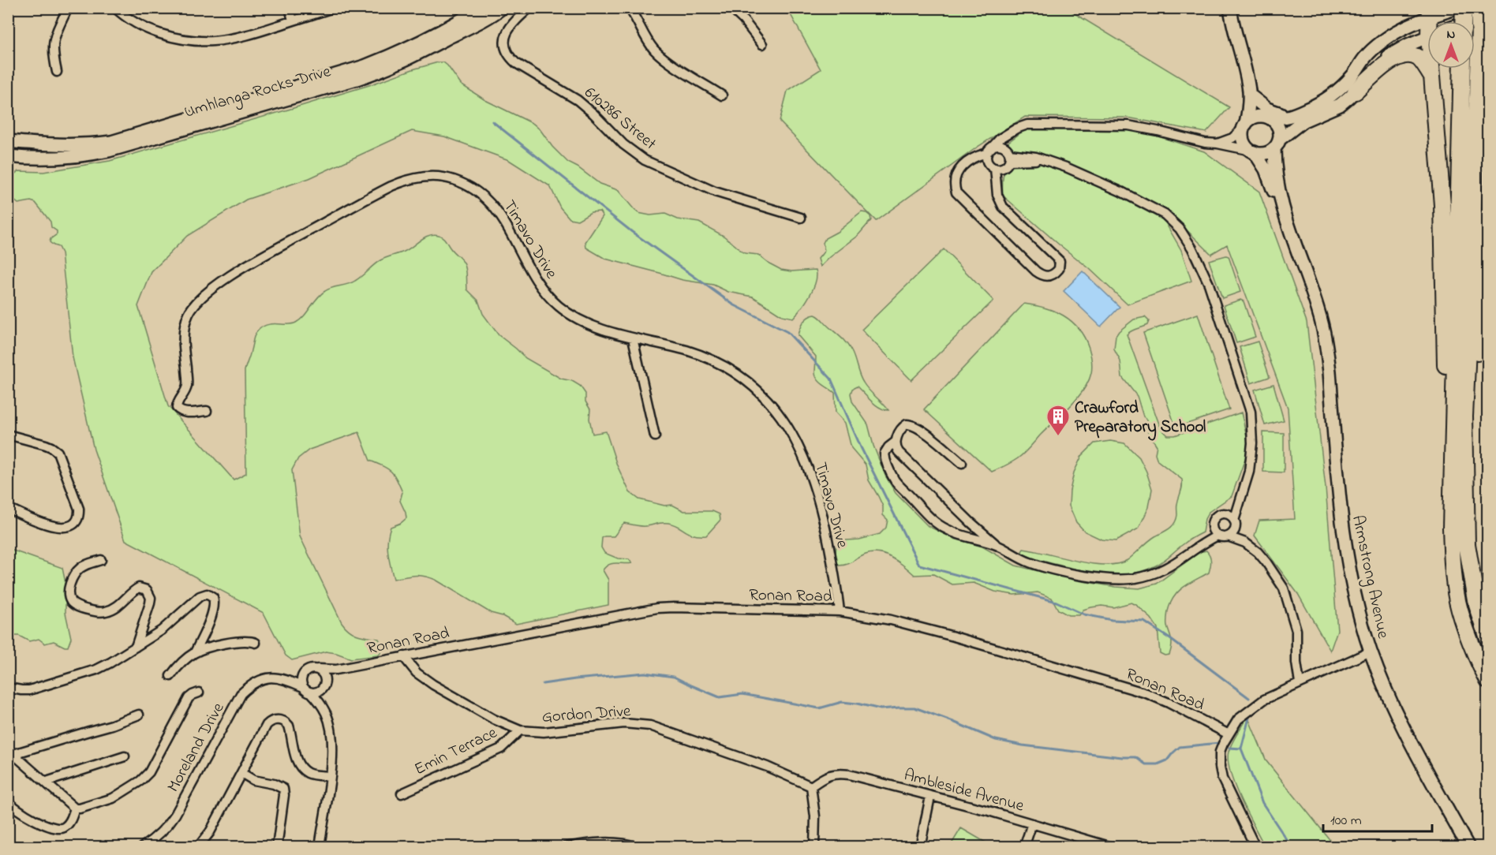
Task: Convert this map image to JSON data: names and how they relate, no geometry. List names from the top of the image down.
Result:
{
  "streets": {
    "street": [
      "Umhlanga Rocks Drive",
      "610286 Street",
      "Timavo Drive",
      "Armstrong Avenue",
      "Ronan Road",
      "Gordon Drive",
      "Moreland Drive",
      "Emin Terrace",
      "Ambleside Avenue"
    ]
  },
  "crossings": [
    ["Timavo Drive", "Ronan Road"],
    ["Ronan Road", "Gordon Drive"],
    ["Ronan Road", "Moreland Drive"],
    ["Gordon Drive", "Emin Terrace"],
    ["Gordon Drive", "Ambleside Avenue"]
  ],
  "places": {
    "building": ["Crawford Preparatory School"]
  },
  "scale_bar": "100 m",
  "north": "top"
}
